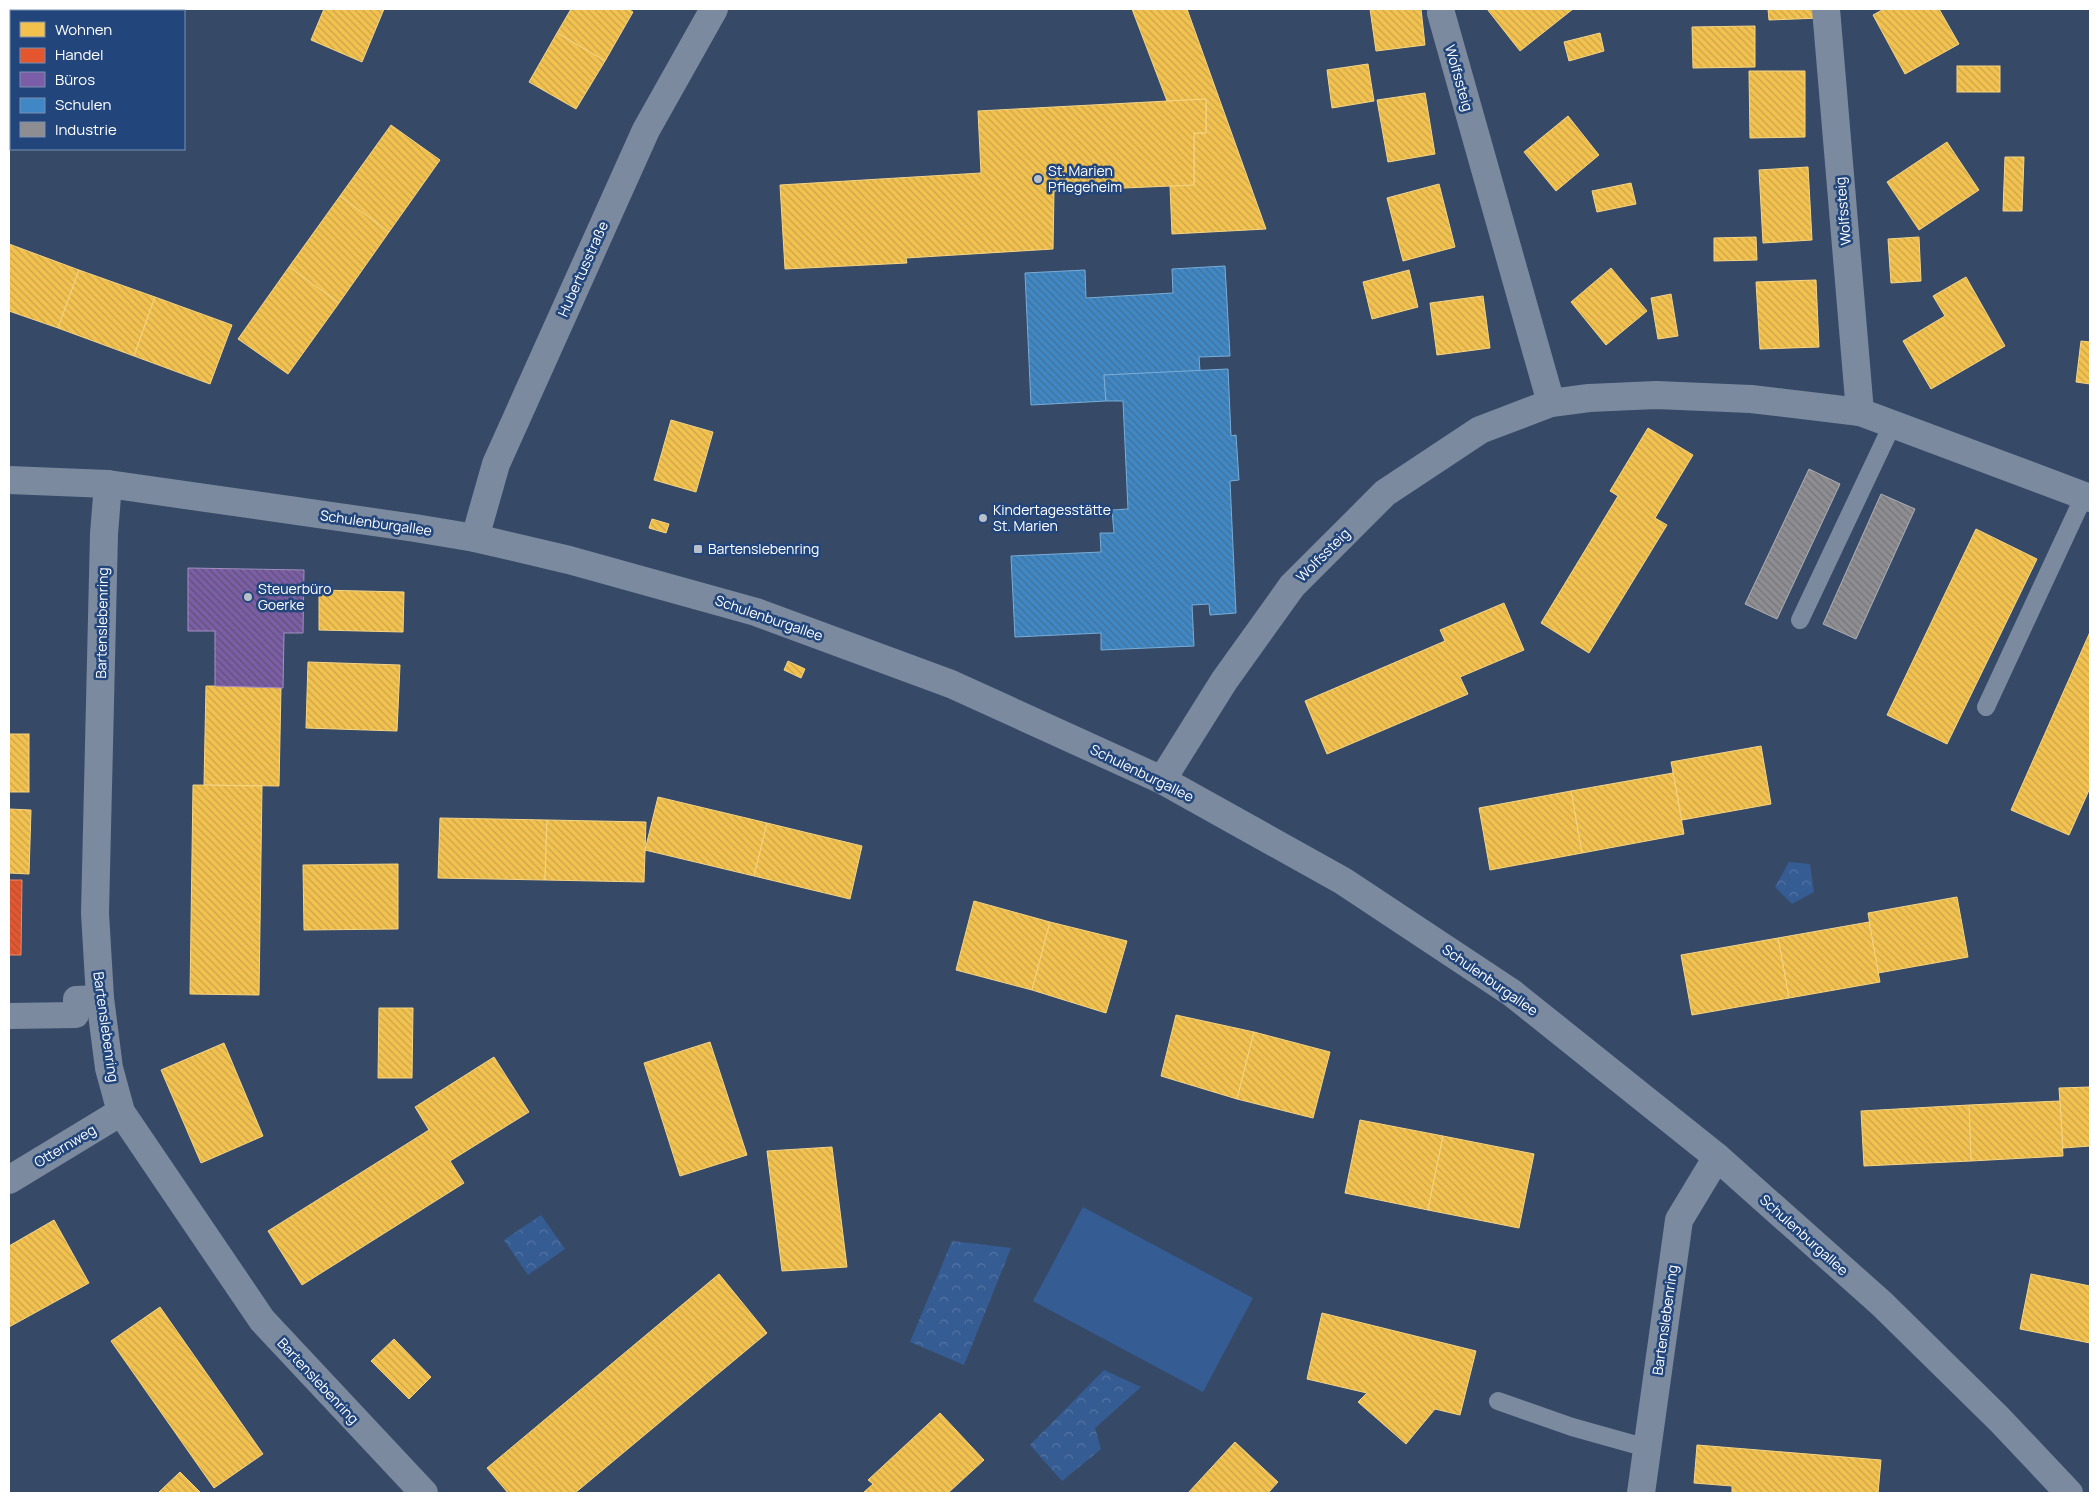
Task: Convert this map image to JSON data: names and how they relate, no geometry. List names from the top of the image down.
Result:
{
  "streets": {
    "street": [
      "Wolfssteig",
      "Hubertusstraße",
      "Schulenburgallee",
      "Bartenslebenring",
      "Otternweg"
    ]
  },
  "crossings": [
    ["Wolfssteig", "Schulenburgallee"],
    ["Hubertusstraße", "Schulenburgallee"],
    ["Schulenburgallee", "Bartenslebenring"],
    ["Bartenslebenring", "Otternweg"]
  ],
  "places": {
    "other": ["St. Marien Pflegeheim", "Kindertagesstätte St. Marien", "Steuerbüro Goerke"],
    "transit": ["Bartenslebenring"]
  },
  "legend": [
    "Wohnen",
    "Handel",
    "Büros",
    "Schulen",
    "Industrie"
  ]
}
